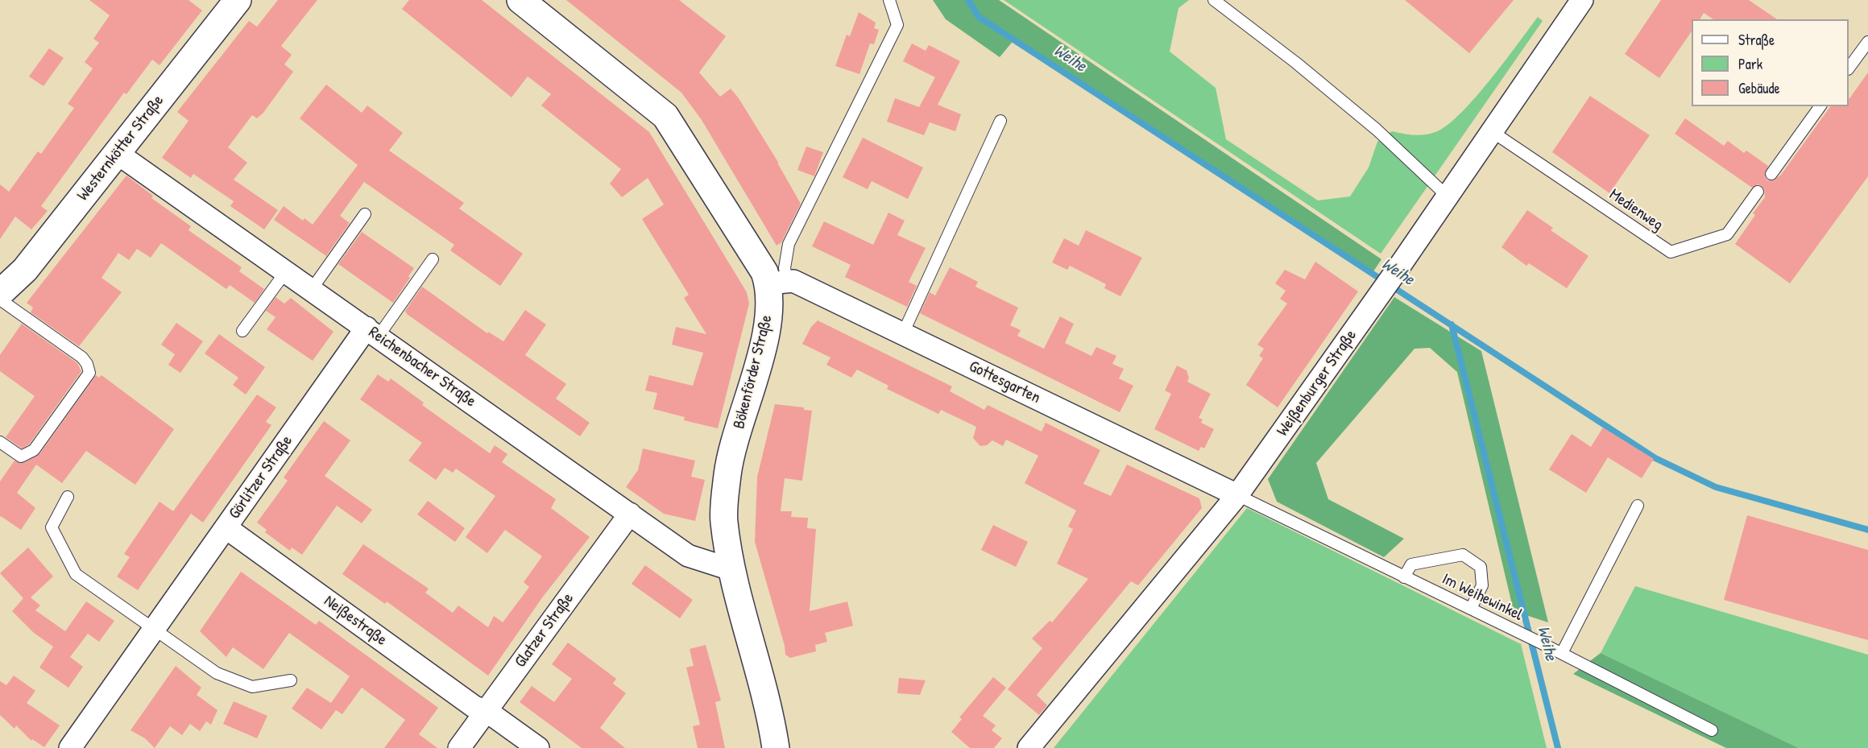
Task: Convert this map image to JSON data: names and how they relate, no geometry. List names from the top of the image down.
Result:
{
  "streets": {
    "street": [
      "Westernkötter Straße",
      "Reichenbacher Straße",
      "Bökenförder Straße",
      "Gottesgarten",
      "Weißenburger Straße",
      "Görlitzer Straße",
      "Neißestraße",
      "Glatzer Straße"
    ],
    "lane": ["Medienweg", "Im Weihewinkel"]
  },
  "crossings": [
    ["Westernkötter Straße", "Reichenbacher Straße"],
    ["Medienweg", "Weißenburger Straße"],
    ["Reichenbacher Straße", "Bökenförder Straße"],
    ["Reichenbacher Straße", "Görlitzer Straße"],
    ["Reichenbacher Straße", "Glatzer Straße"],
    ["Bökenförder Straße", "Gottesgarten"],
    ["Gottesgarten", "Weißenburger Straße"],
    ["Gottesgarten", "Im Weihewinkel"],
    ["Weißenburger Straße", "Im Weihewinkel"],
    ["Görlitzer Straße", "Neißestraße"],
    ["Neißestraße", "Glatzer Straße"]
  ],
  "water": ["Weihe"],
  "legend": ["Straße", "Park", "Gebäude"]
}
